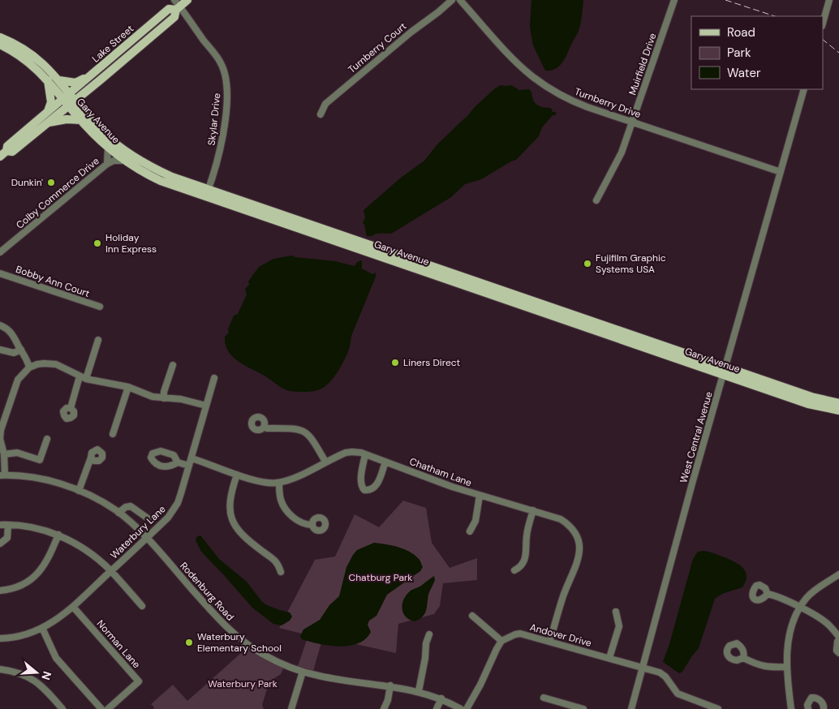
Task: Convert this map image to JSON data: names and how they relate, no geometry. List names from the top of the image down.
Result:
{
  "streets": {
    "main road": ["Lake Street", "Gary Avenue"],
    "street": [
      "Turnberry Court",
      "Muirfield Drive",
      "Turnberry Drive",
      "Skylar Drive",
      "Colby Commerce Drive",
      "Bobby Ann Court",
      "West Central Avenue",
      "Chatham Lane",
      "Waterbury Lane",
      "Rodenburg Road",
      "Andover Drive",
      "Norman Lane"
    ]
  },
  "crossings": [
    ["Lake Street", "Skylar Drive"],
    ["Lake Street", "Gary Avenue"],
    ["Muirfield Drive", "Turnberry Drive"],
    ["Turnberry Drive", "West Central Avenue"],
    ["Skylar Drive", "Gary Avenue"],
    ["Gary Avenue", "Colby Commerce Drive"],
    ["Gary Avenue", "West Central Avenue"],
    ["West Central Avenue", "Andover Drive"],
    ["Chatham Lane", "Waterbury Lane"],
    ["Chatham Lane", "Andover Drive"],
    ["Waterbury Lane", "Rodenburg Road"],
    ["Waterbury Lane", "Norman Lane"]
  ],
  "parks": ["Chatburg Park", "Waterbury Park"],
  "places": [
    "Dunkin'",
    "Holiday Inn Express",
    "Fujifilm Graphic Systems USA",
    "Liners Direct",
    "Waterbury Elementary School"
  ],
  "legend": ["Road", "Park", "Water"],
  "north": "right"
}
